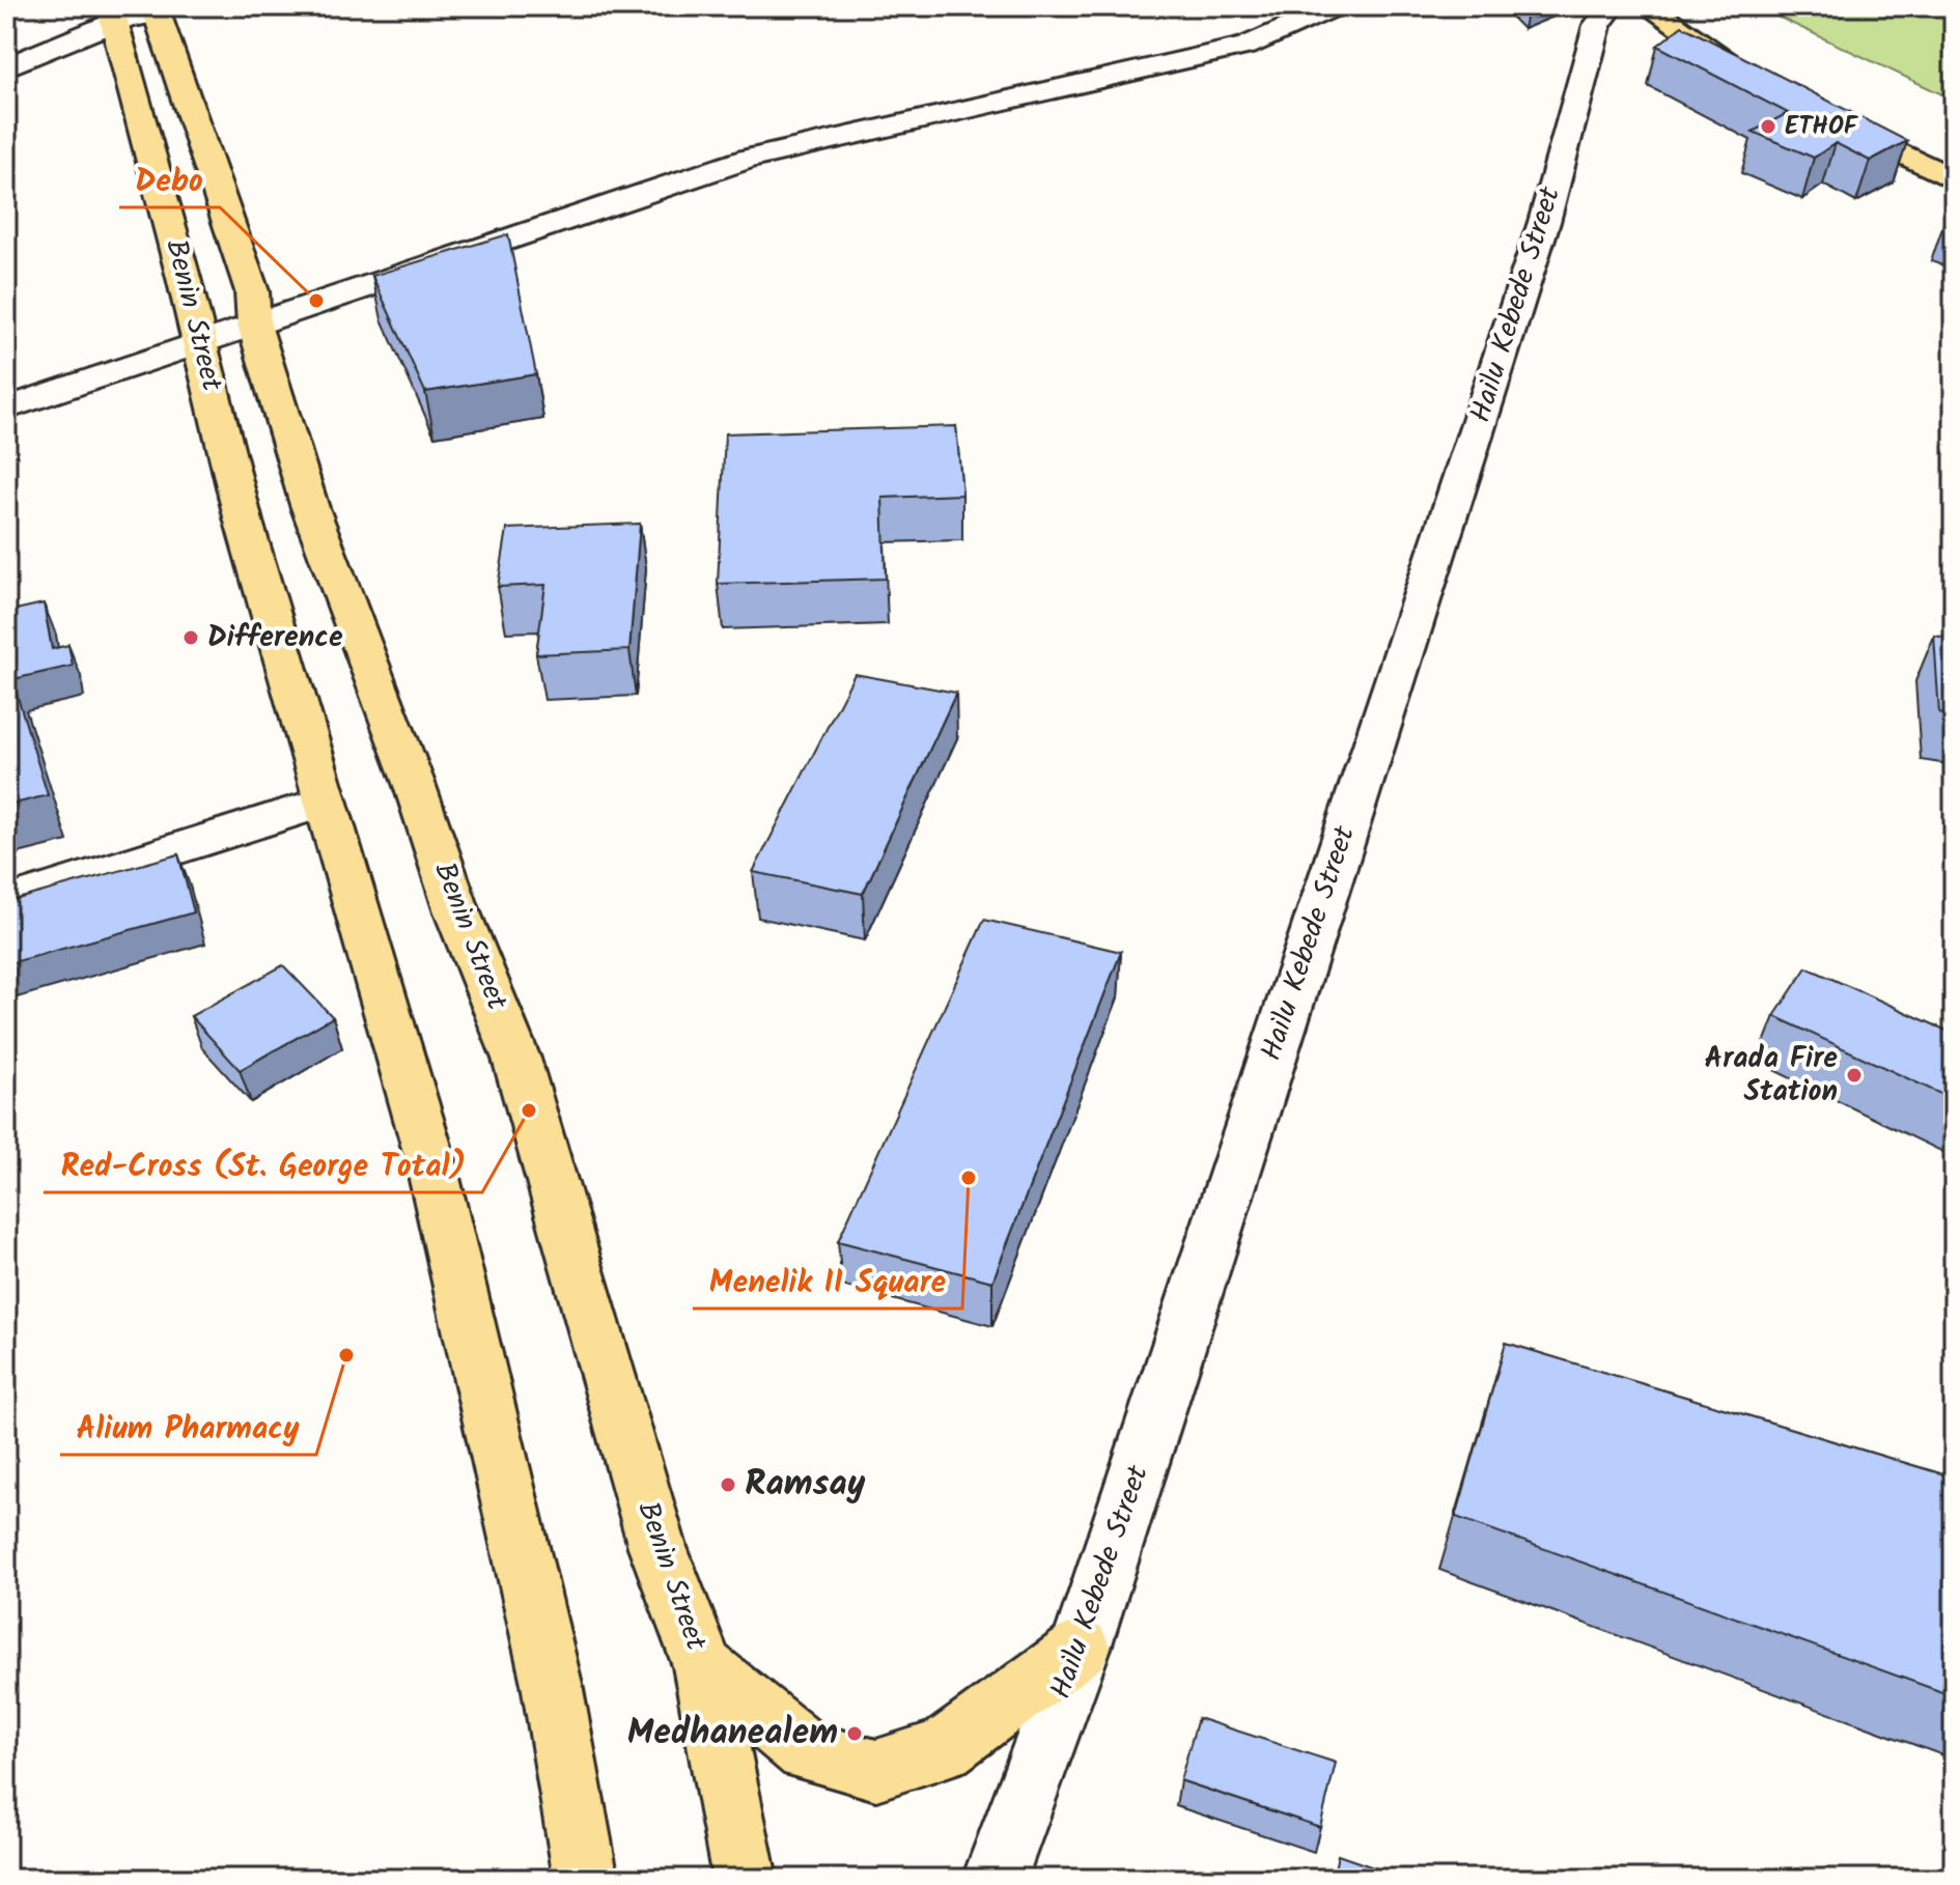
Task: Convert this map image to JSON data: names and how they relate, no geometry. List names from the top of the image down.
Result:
{
  "streets": {
    "main road": ["Hailu Kebede Street", "Benin Street"]
  },
  "places": [
    "ETHOF",
    "Debo",
    "Difference",
    "Arada Fire Station",
    "Red-Cross (St. George Total)",
    "Menelik II Square",
    "Alium Pharmacy",
    "Ramsay",
    "Medhanealem"
  ]
}
